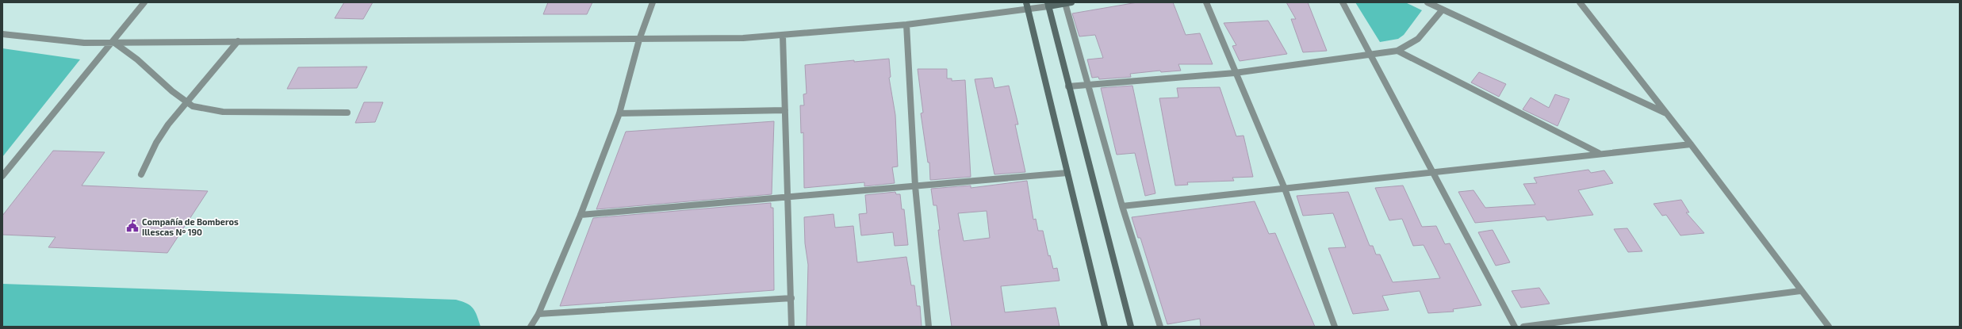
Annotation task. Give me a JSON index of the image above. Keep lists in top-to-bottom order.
{
  "places": {
    "public building": ["Compañía de Bomberos Illescas Nº 190"]
  }
}
